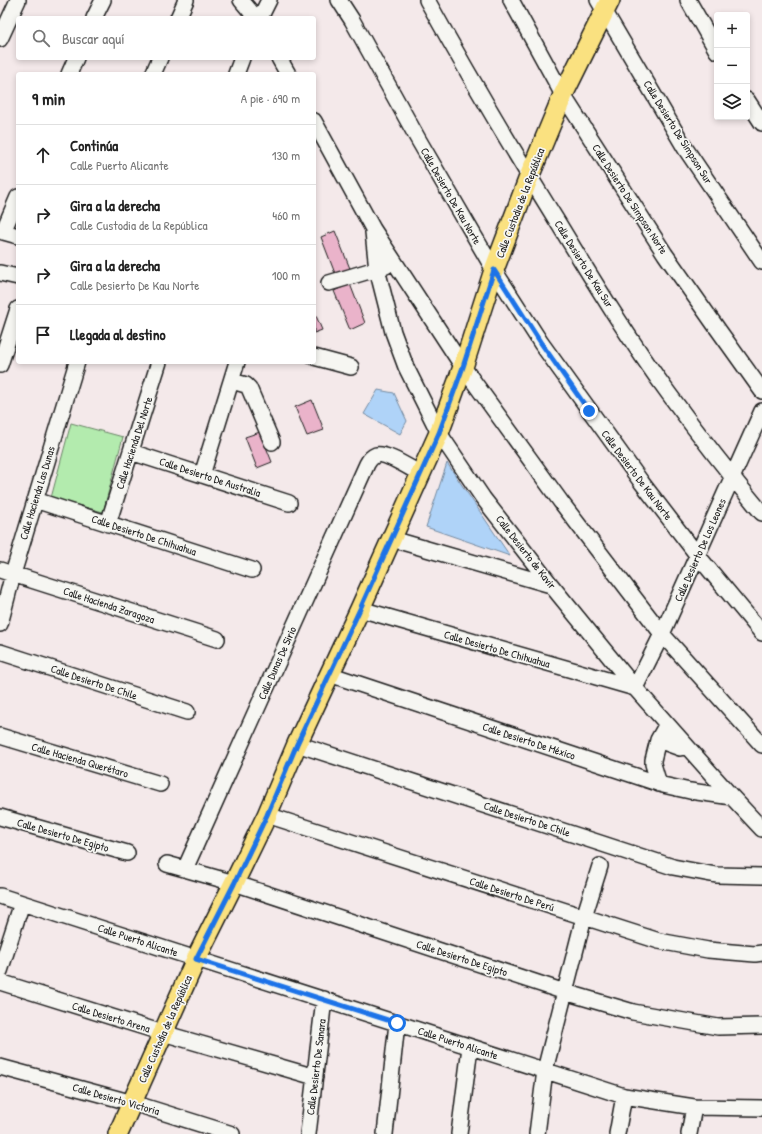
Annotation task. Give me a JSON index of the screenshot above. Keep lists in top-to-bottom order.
{
  "streets": {
    "main road": ["Calle Custodia de la República"],
    "street": [
      "Calle Desierto De Simpson Sur",
      "Calle Desierto De Kau Norte",
      "Calle Desierto De Simpson Norte",
      "Calle Desierto De Kau Sur",
      "Calle Hacienda Del Norte",
      "Calle Desierto De Australia",
      "Calle Hacienda Las Dunas",
      "Calle Desierto De Chihuahua",
      "Calle Desierto De Los Leones",
      "Calle Desierto de Kavir",
      "Calle Hacienda Zaragoza",
      "Calle Dunas De Sirio",
      "Calle Desierto De Chile",
      "Calle Desierto De México",
      "Calle Hacienda Querétaro",
      "Calle Desierto De Egipto",
      "Calle Desierto De Perú",
      "Calle Puerto Alicante",
      "Calle Desierto Arena",
      "Calle Desierto De Sanara",
      "Calle Desierto Victoria"
    ]
  },
  "crossings": [
    ["Calle Desierto De Simpson Sur", "Calle Custodia de la República"],
    ["Calle Desierto De Kau Norte", "Calle Custodia de la República"],
    ["Calle Desierto De Kau Norte", "Calle Desierto De Los Leones"],
    ["Calle Desierto De Simpson Norte", "Calle Custodia de la República"],
    ["Calle Custodia de la República", "Calle Desierto De Kau Sur"],
    ["Calle Custodia de la República", "Calle Desierto De Chihuahua"],
    ["Calle Custodia de la República", "Calle Desierto de Kavir"],
    ["Calle Custodia de la República", "Calle Dunas De Sirio"],
    ["Calle Custodia de la República", "Calle Desierto De Chile"],
    ["Calle Custodia de la República", "Calle Desierto De México"],
    ["Calle Custodia de la República", "Calle Desierto De Egipto"],
    ["Calle Custodia de la República", "Calle Desierto De Perú"],
    ["Calle Custodia de la República", "Calle Puerto Alicante"],
    ["Calle Custodia de la República", "Calle Desierto Arena"],
    ["Calle Custodia de la República", "Calle Desierto Victoria"],
    ["Calle Desierto De Kau Sur", "Calle Desierto De Los Leones"],
    ["Calle Hacienda Del Norte", "Calle Desierto De Australia"],
    ["Calle Hacienda Del Norte", "Calle Desierto De Chihuahua"],
    ["Calle Hacienda Las Dunas", "Calle Desierto De Chihuahua"],
    ["Calle Hacienda Las Dunas", "Calle Hacienda Zaragoza"],
    ["Calle Desierto De Chihuahua", "Calle Desierto De Los Leones"],
    ["Calle Desierto De Chihuahua", "Calle Desierto de Kavir"],
    ["Calle Desierto De Los Leones", "Calle Desierto de Kavir"],
    ["Calle Desierto de Kavir", "Calle Desierto De México"],
    ["Calle Dunas De Sirio", "Calle Desierto De Egipto"],
    ["Calle Puerto Alicante", "Calle Desierto De Sanara"],
    ["Calle Desierto Arena", "Calle Desierto De Sanara"]
  ],
  "page": {
    "map_buttons": ["+", "−"],
    "search": "Buscar aquí",
    "heading": ["9 min", "A pie · 690 m"],
    "list": [
      ["Continúa", "Calle Puerto Alicante", "130 m"],
      ["Gira a la derecha", "Calle Custodia de la República", "460 m"],
      ["Gira a la derecha", "Calle Desierto De Kau Norte", "100 m"],
      "Llegada al destino"
    ]
  }
}
